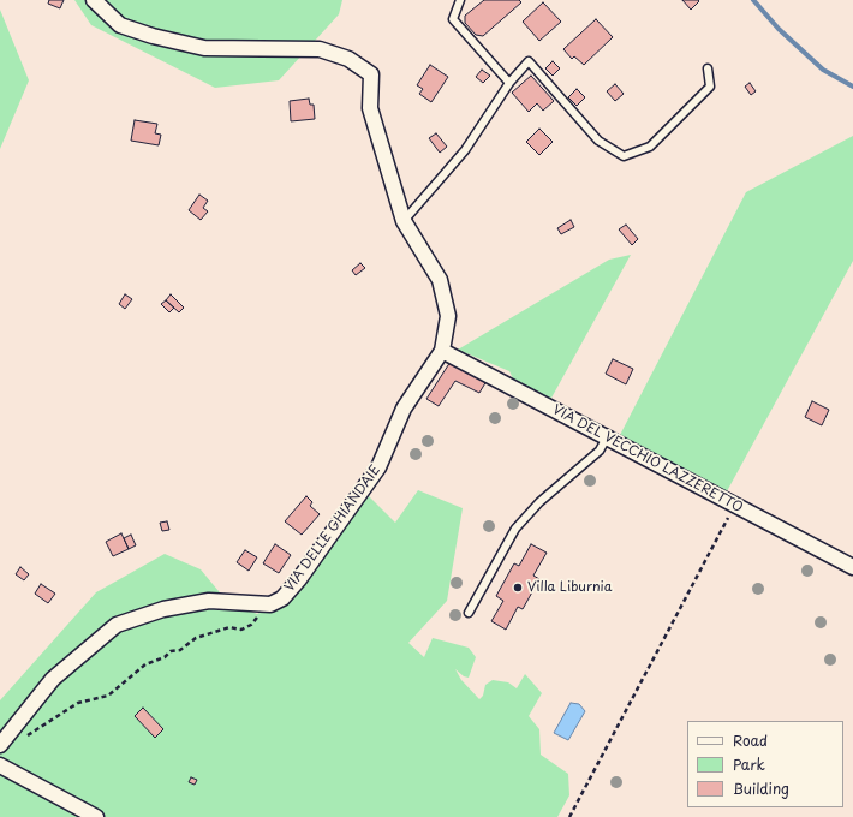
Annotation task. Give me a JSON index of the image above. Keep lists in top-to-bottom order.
{
  "streets": {
    "street": ["VIA DEL VECCHIO LAZZERETTO", "VIA DELLE GHIANDAIE"]
  },
  "crossings": [
    ["VIA DEL VECCHIO LAZZERETTO", "VIA DELLE GHIANDAIE"]
  ],
  "places": ["Villa Liburnia"],
  "legend": ["Road", "Park", "Building"]
}
